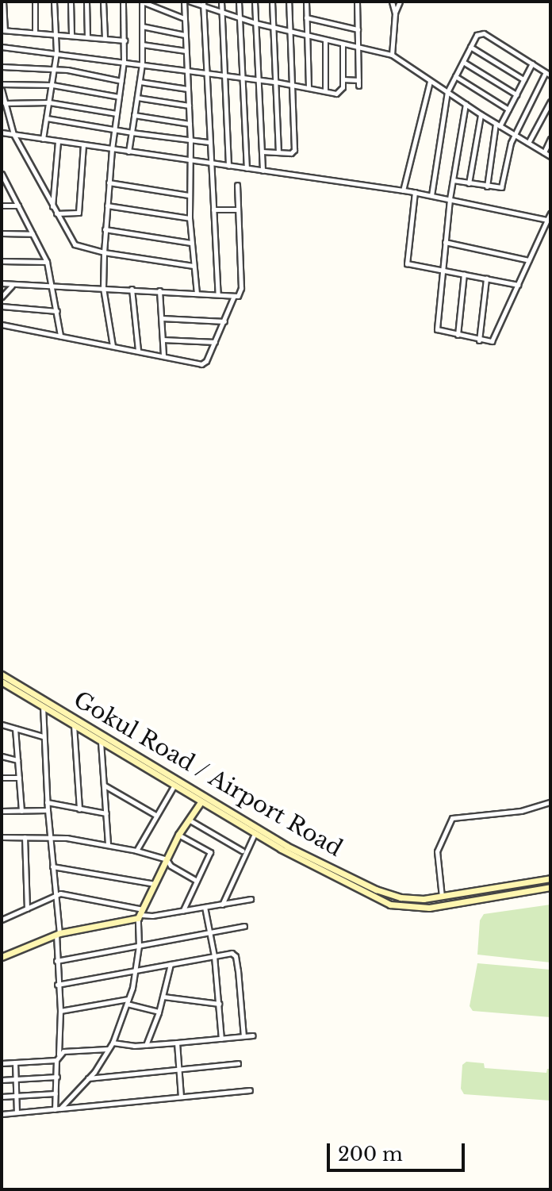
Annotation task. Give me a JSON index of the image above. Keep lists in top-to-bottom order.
{
  "streets": {
    "main road": ["Gokul Road / Airport Road"]
  },
  "scale_bar": "200 m"
}
